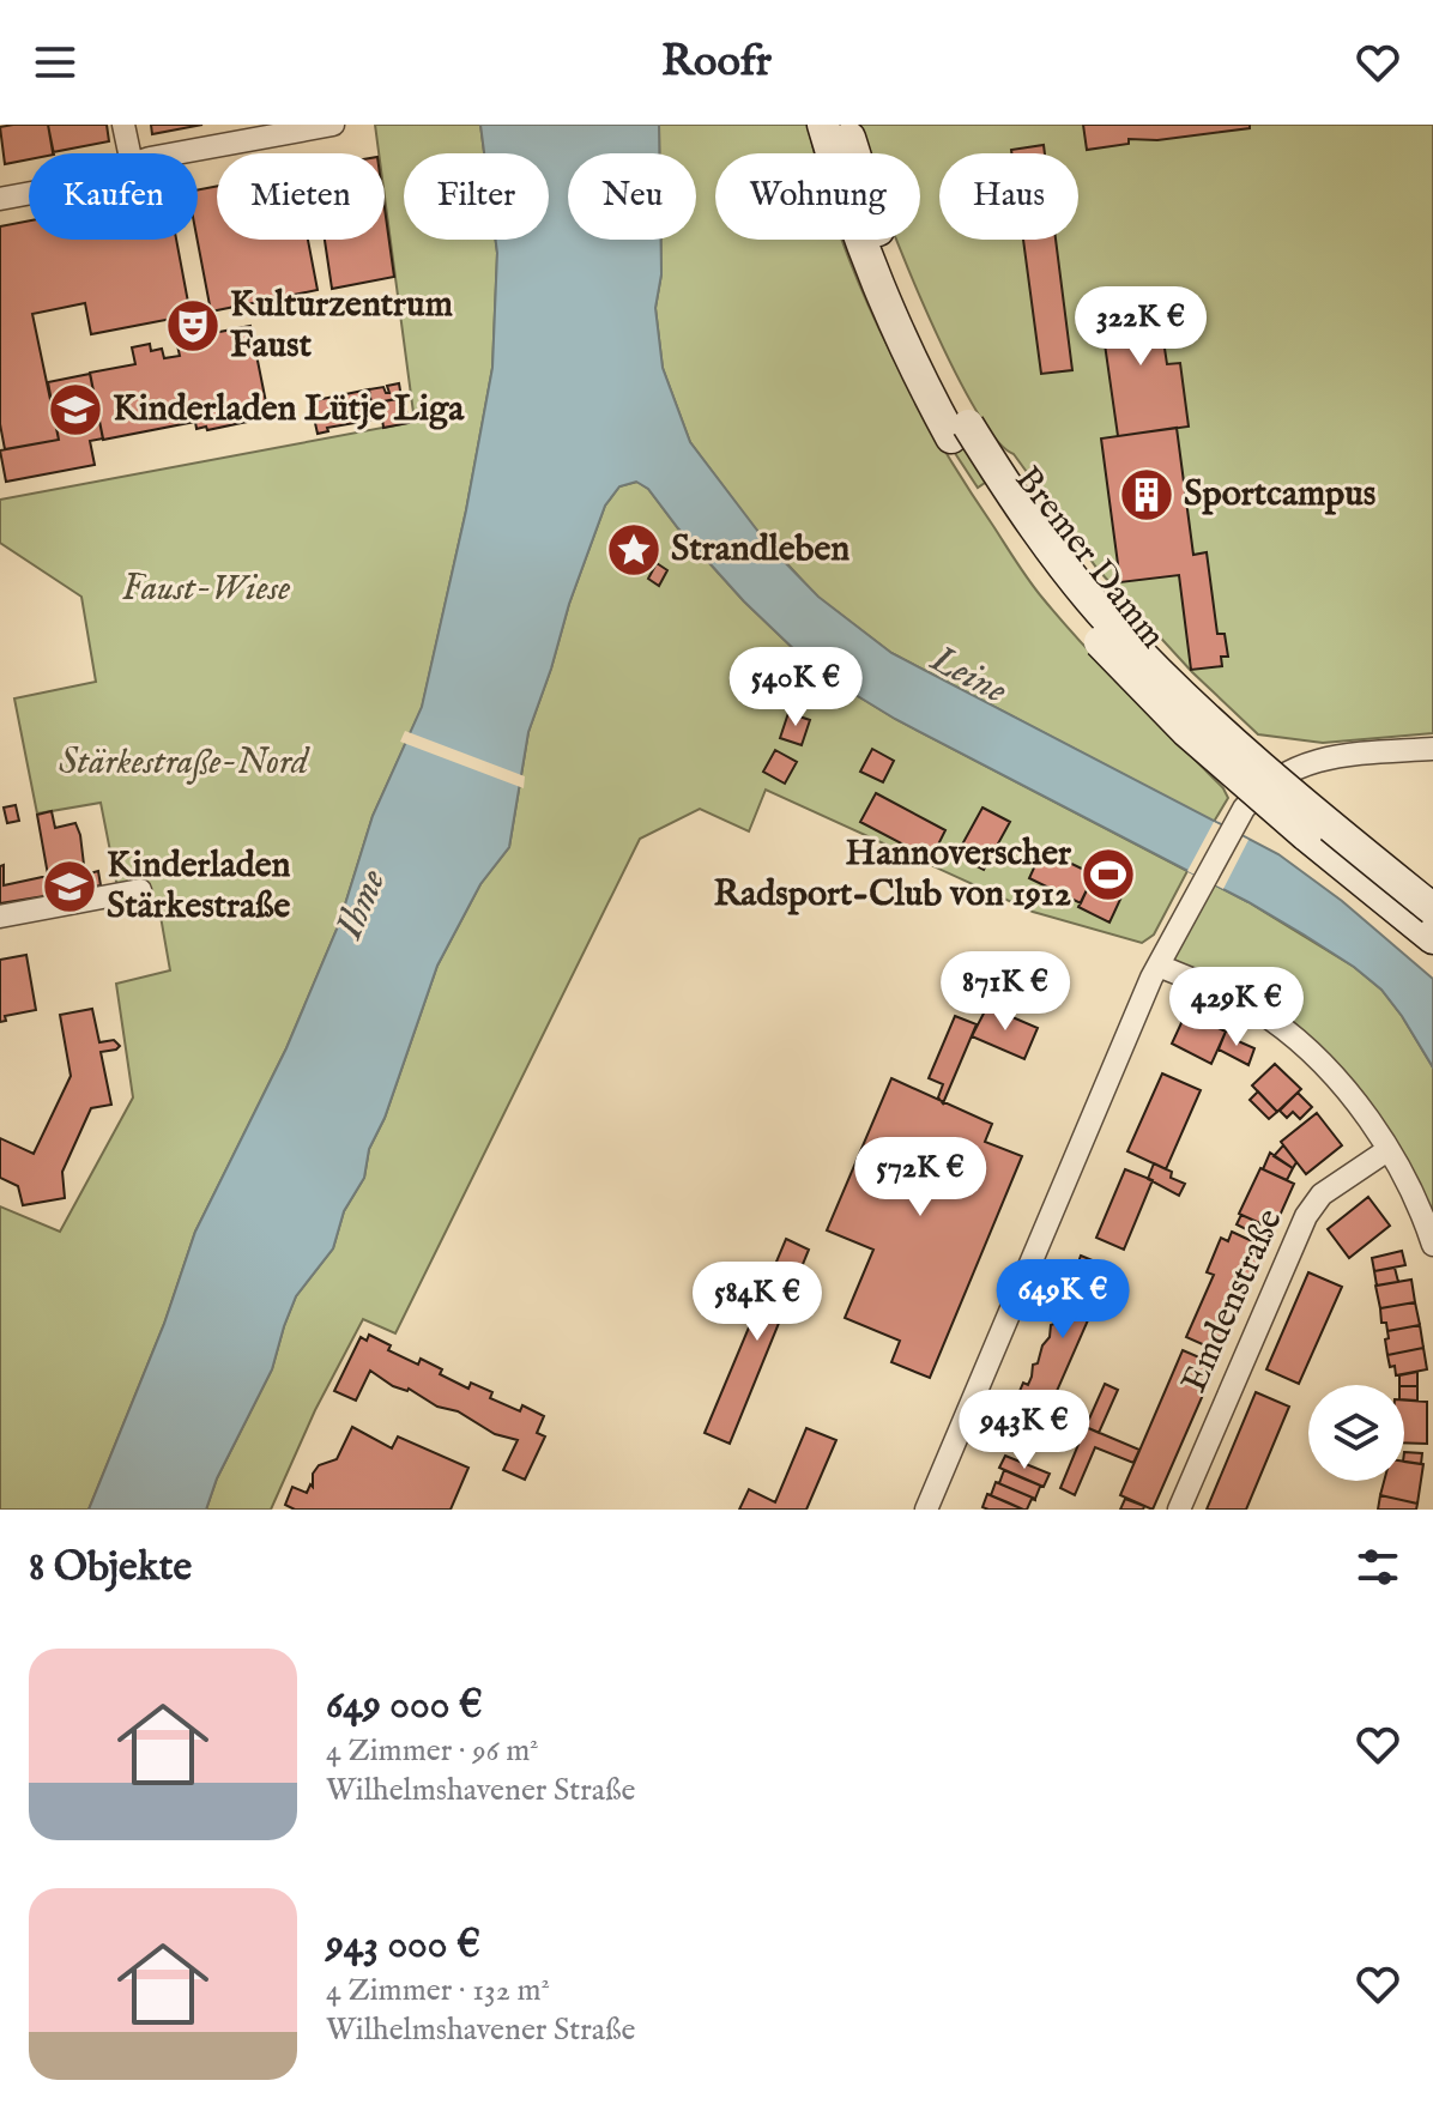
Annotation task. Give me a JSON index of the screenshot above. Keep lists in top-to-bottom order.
{
  "streets": {
    "main road": ["Bremer Damm"],
    "street": ["Emdenstraße"]
  },
  "water": ["Leine", "Ihme"],
  "parks": ["Faust-Wiese", "Stärkestraße-Nord"],
  "places": {
    "theatre": ["Kulturzentrum Faust"],
    "school or university": ["Kinderladen Lütje Liga", "Kinderladen Stärkestraße"],
    "building": ["Sportcampus"],
    "place": ["Strandleben"],
    "sports": ["Hannoverscher Radsport-Club von 1912"]
  },
  "page": {
    "header": "Roofr",
    "chip": [
      "Kaufen",
      "Mieten",
      "Filter",
      "Neu",
      "Wohnung",
      "Haus"
    ],
    "price": [
      "322K €",
      "540K €",
      "871K €",
      "429K €",
      "572K €",
      "649K €",
      "584K €",
      "943K €"
    ],
    "heading": "8 Objekte",
    "list": [
      {
        "name": "649 000 €",
        "note": "4 Zimmer · 96 m² · Wilhelmshavener Straße"
      },
      {
        "name": "943 000 €",
        "note": "4 Zimmer · 132 m² · Wilhelmshavener Straße"
      }
    ]
  }
}
